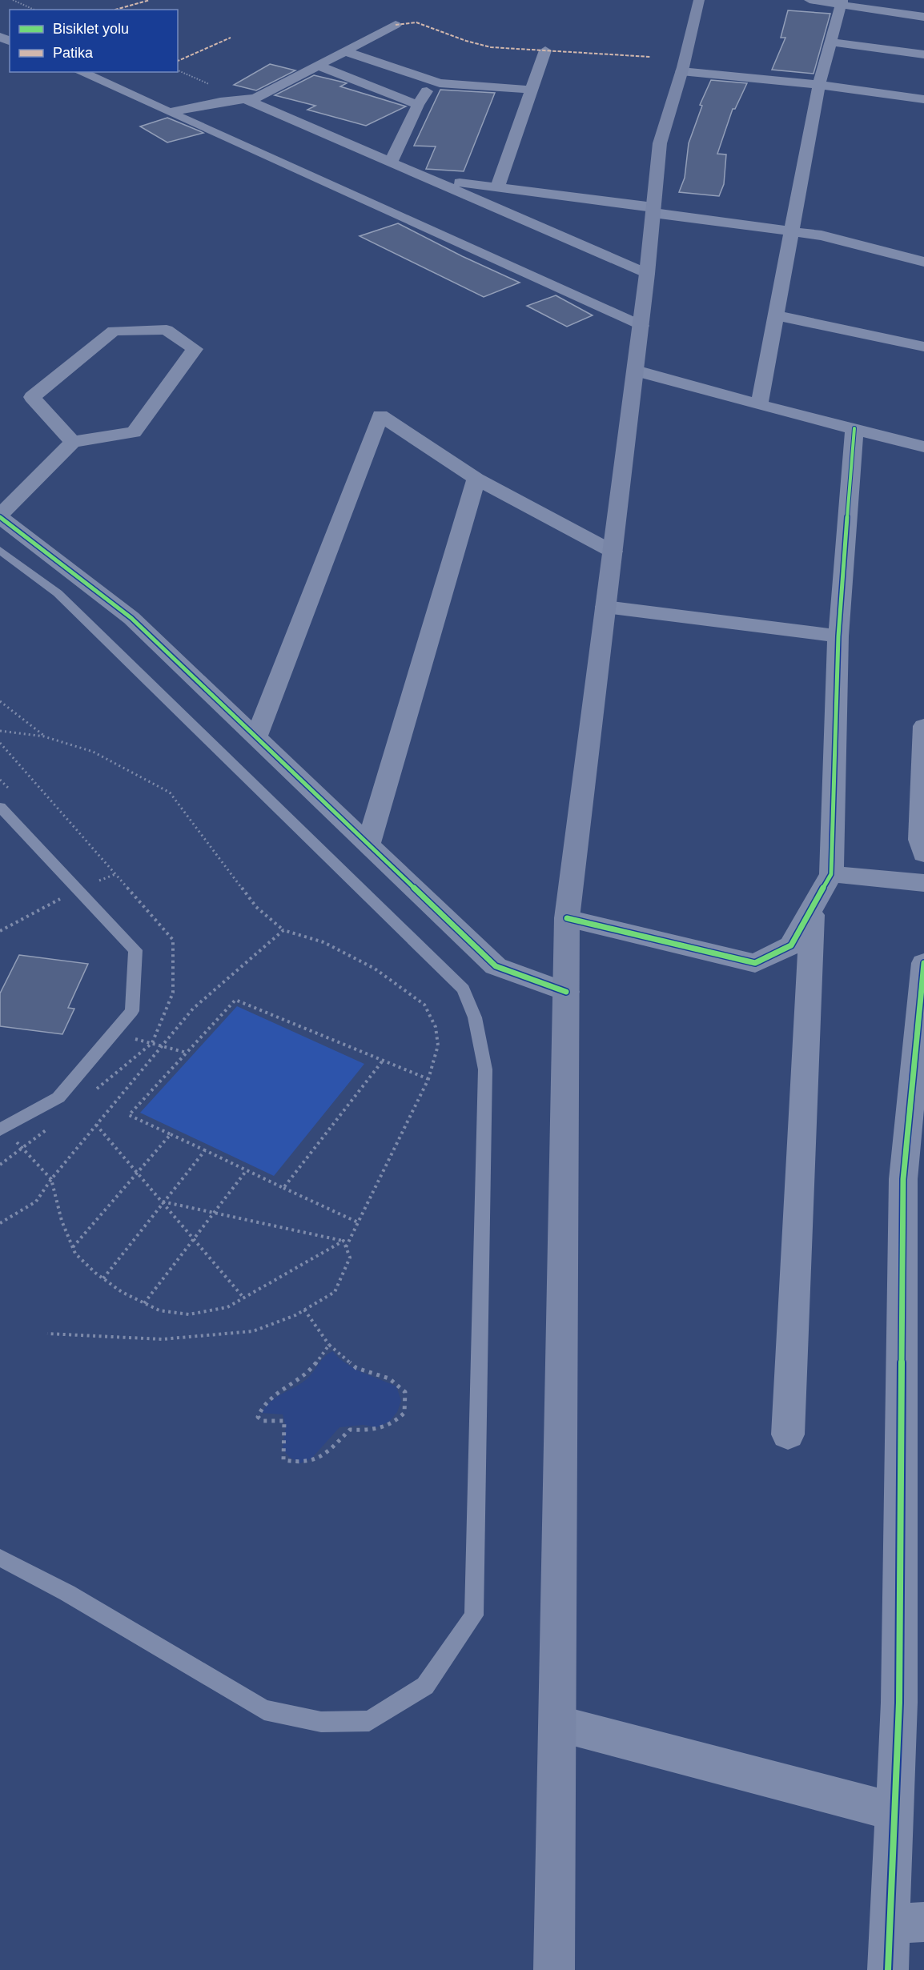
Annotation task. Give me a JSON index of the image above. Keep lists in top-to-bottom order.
{
  "legend": ["Bisiklet yolu", "Patika"]
}
